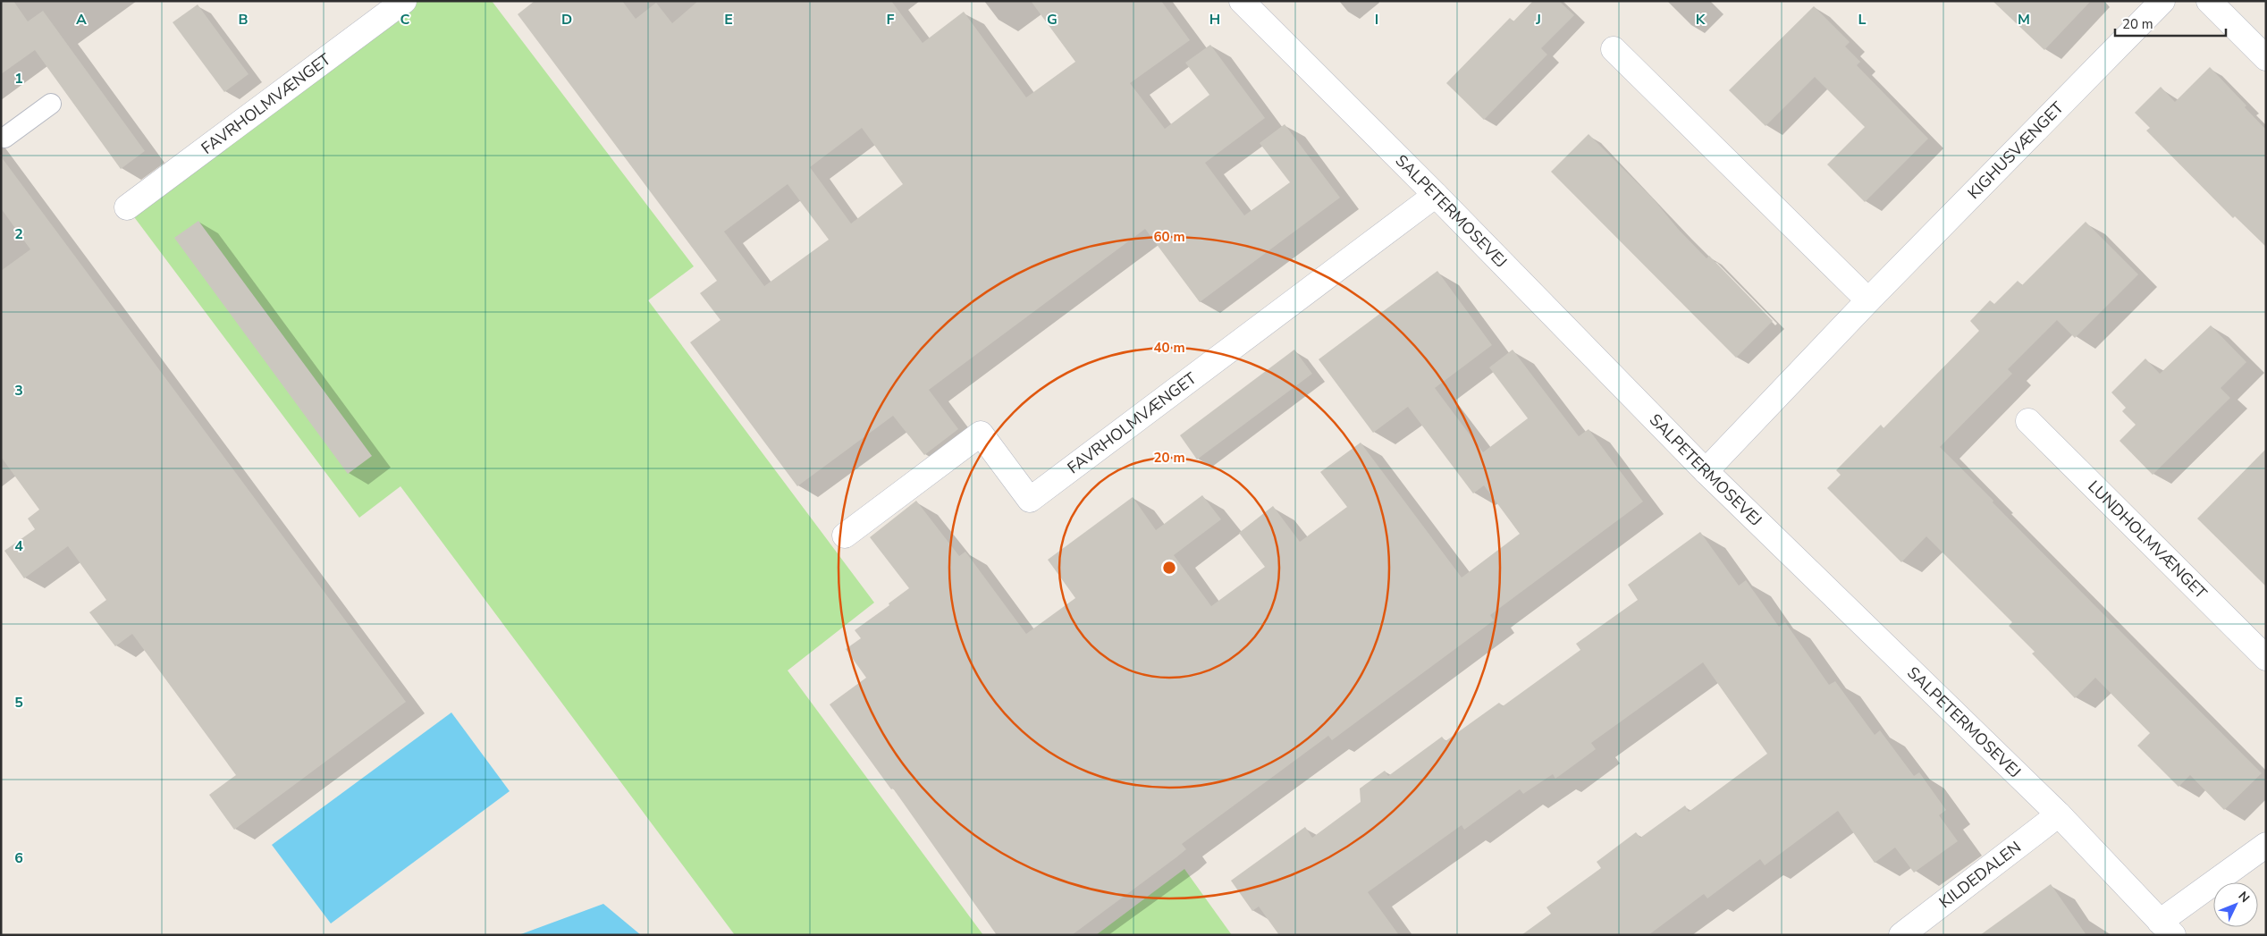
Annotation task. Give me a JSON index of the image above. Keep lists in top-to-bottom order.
{
  "streets": {
    "street": [
      "FAVRHOLMVÆNGET",
      "KIGHUSVÆNGET",
      "SALPETERMOSEVEJ",
      "LUNDHOLMVÆNGET",
      "KILDEDALEN"
    ]
  },
  "crossings": [
    ["FAVRHOLMVÆNGET", "SALPETERMOSEVEJ"],
    ["KIGHUSVÆNGET", "SALPETERMOSEVEJ"],
    ["SALPETERMOSEVEJ", "KILDEDALEN"]
  ],
  "scale_bar": "20 m",
  "north": "top right",
  "grid": {
    "columns": [
      "A",
      "B",
      "C",
      "D",
      "E",
      "F",
      "G",
      "H",
      "I",
      "J",
      "K",
      "L",
      "M"
    ],
    "rows": [
      "1",
      "2",
      "3",
      "4",
      "5",
      "6"
    ]
  },
  "rings": ["60 m", "40 m", "20 m"]
}
